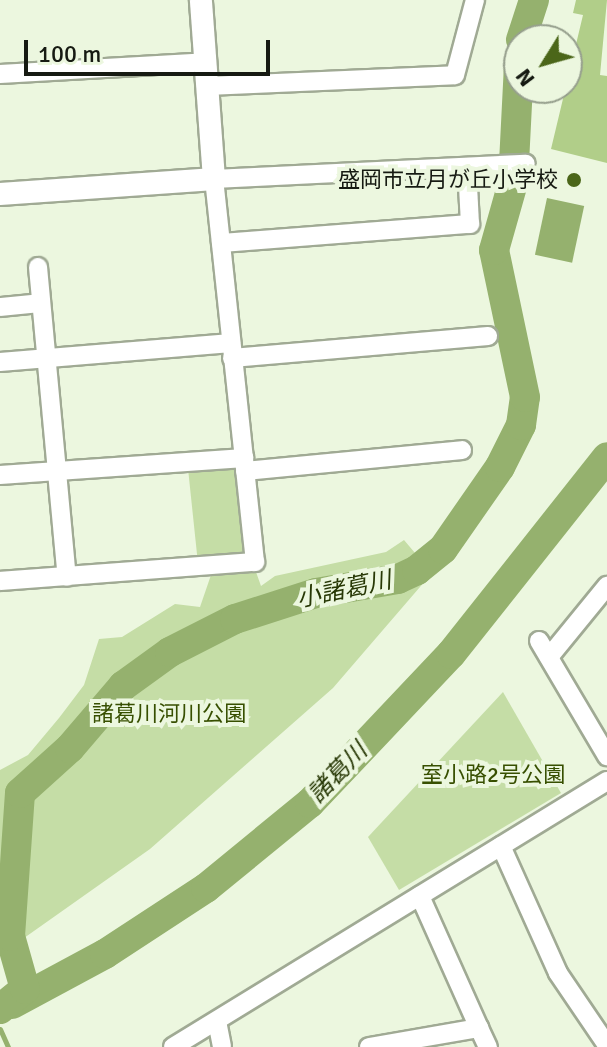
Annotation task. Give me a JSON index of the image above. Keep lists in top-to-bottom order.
{
  "water": ["小諸葛川", "諸葛川"],
  "parks": ["諸葛川河川公園", "室小路2号公園"],
  "places": ["盛岡市立月が丘小学校"],
  "scale_bar": "100 m",
  "north": "bottom left"
}
